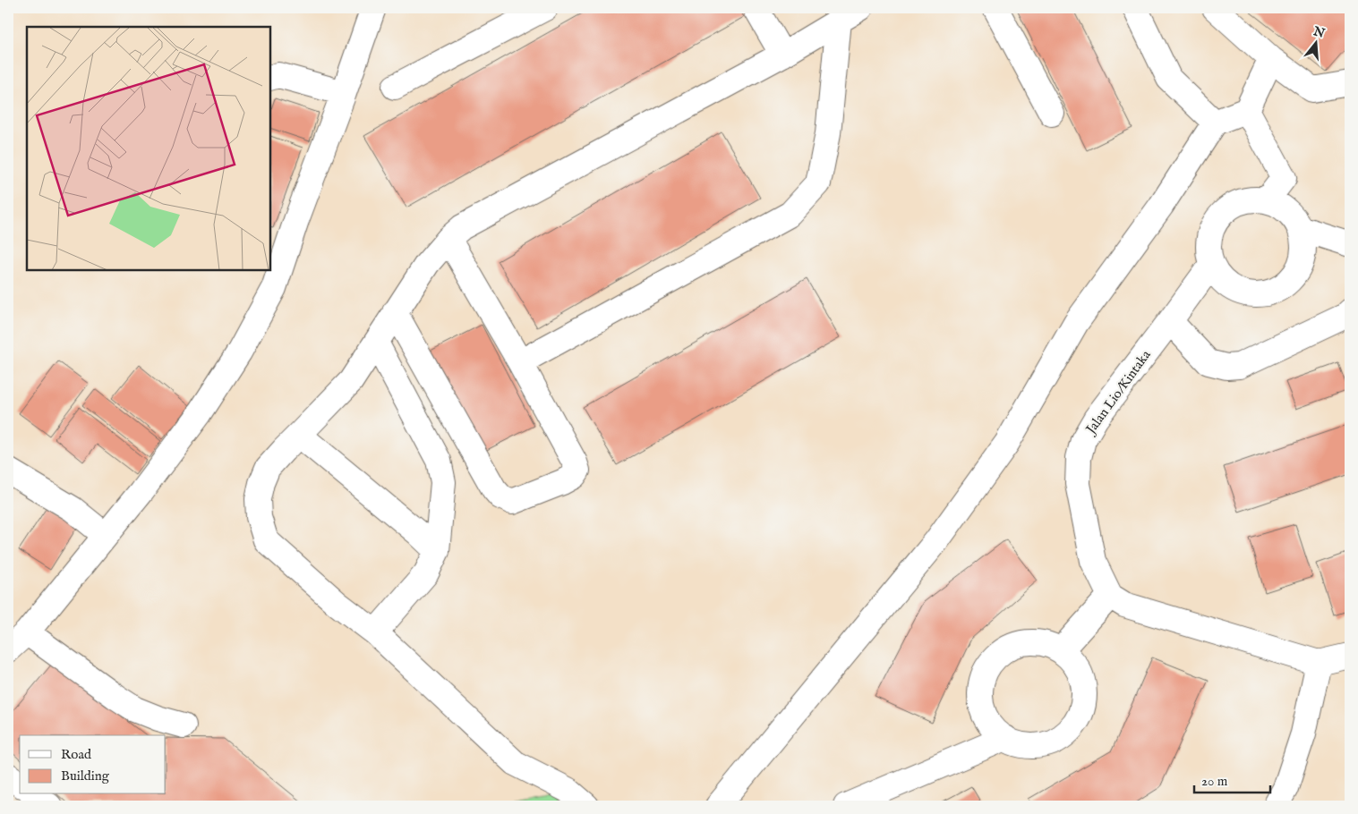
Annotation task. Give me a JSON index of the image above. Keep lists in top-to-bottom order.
{
  "streets": {
    "street": ["Jalan Lio/Kintaka"]
  },
  "legend": ["Road", "Building"],
  "scale_bar": "20 m",
  "north": "top"
}
